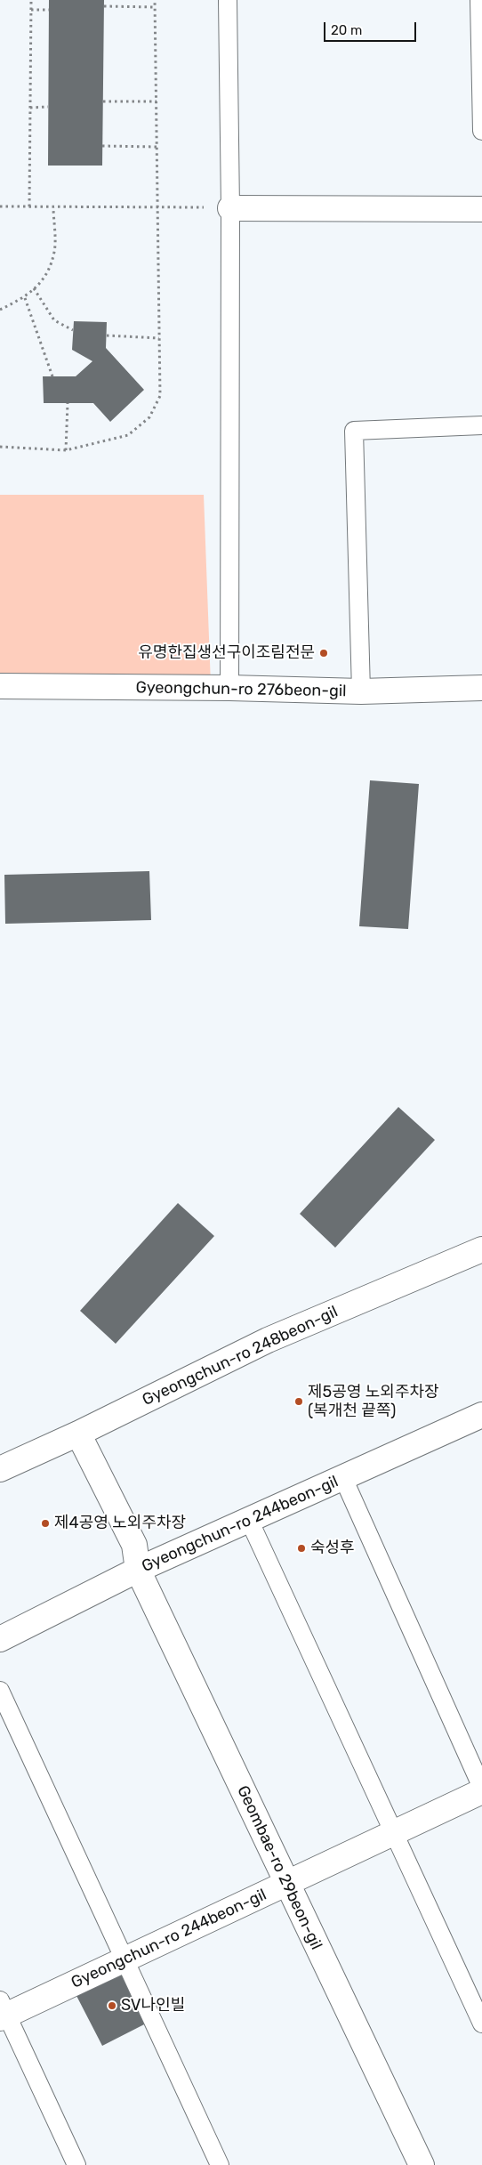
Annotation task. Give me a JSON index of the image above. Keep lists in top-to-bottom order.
{
  "streets": {
    "street": [
      "Gyeongchun-ro 276beon-gil",
      "Gyeongchun-ro 248beon-gil",
      "Gyeongchun-ro 244beon-gil",
      "Geombae-ro 29beon-gil"
    ]
  },
  "crossings": [
    ["Gyeongchun-ro 248beon-gil", "Geombae-ro 29beon-gil"],
    ["Gyeongchun-ro 244beon-gil", "Geombae-ro 29beon-gil"]
  ],
  "places": [
    "유명한집생선구이조림전문",
    "제5공영 노외주차장 (복개천 끝쪽)",
    "제4공영 노외주차장",
    "숙성후",
    "SV나인빌"
  ],
  "scale_bar": "20 m"
}
